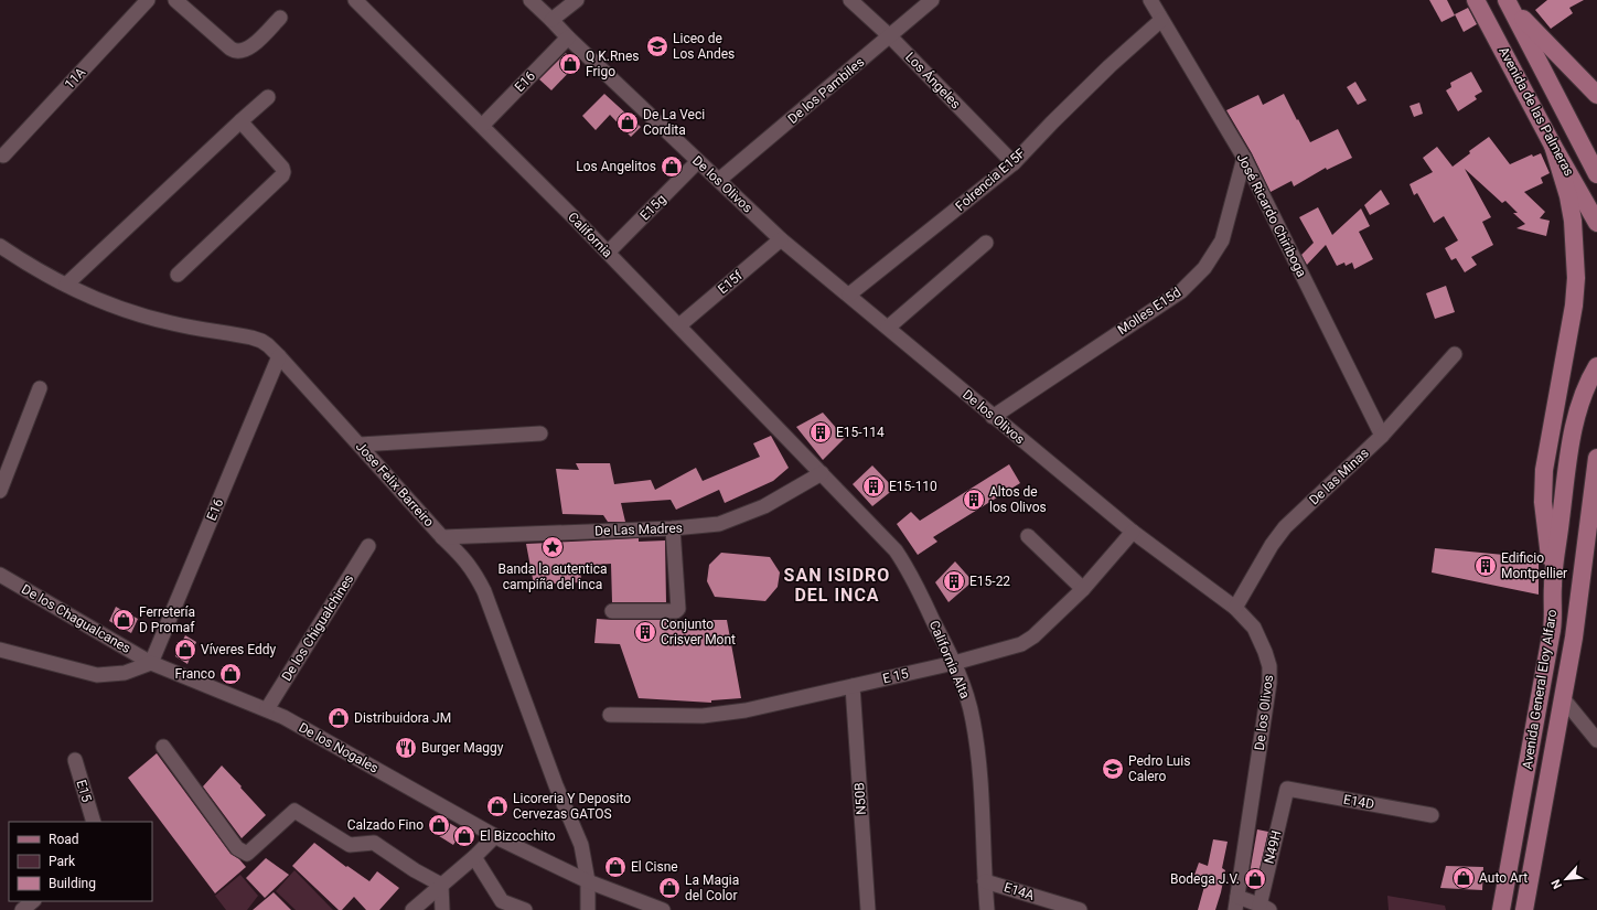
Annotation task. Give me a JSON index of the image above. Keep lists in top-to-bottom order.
{
  "streets": {
    "main road": ["Avenida de las Palmeras", "Avenida General Eloy Alfaro"],
    "street": [
      "11A",
      "Los Ángeles",
      "E16",
      "De los Pambiles",
      "Folrencia E15F",
      "De los Olivos",
      "E15g",
      "José Ricardo Chiriboga",
      "California",
      "E15f",
      "Molles E15d",
      "De las Minas",
      "Jose Felix Barreiro",
      "De Las Madres",
      "De los Chagualcanes",
      "De los Chigualchines",
      "California Alta",
      "E 15",
      "De los Nogales",
      "E15",
      "N50B",
      "E14D",
      "N49H",
      "E14A"
    ]
  },
  "crossings": [
    ["Los Ángeles", "De los Pambiles"],
    ["Los Ángeles", "Folrencia E15F"],
    ["E16", "De los Olivos"],
    ["E16", "California"],
    ["E16", "Jose Felix Barreiro"],
    ["E16", "De los Chagualcanes"],
    ["E16", "De los Nogales"],
    ["De los Pambiles", "De los Olivos"],
    ["Folrencia E15F", "De los Olivos"],
    ["Folrencia E15F", "José Ricardo Chiriboga"],
    ["De los Olivos", "E15g"],
    ["De los Olivos", "E15f"],
    ["De los Olivos", "Molles E15d"],
    ["De los Olivos", "De las Minas"],
    ["De los Olivos", "E 15"],
    ["E15g", "California"],
    ["José Ricardo Chiriboga", "Molles E15d"],
    ["José Ricardo Chiriboga", "De las Minas"],
    ["California", "E15f"],
    ["California", "De Las Madres"],
    ["California", "California Alta"],
    ["Jose Felix Barreiro", "De Las Madres"],
    ["Jose Felix Barreiro", "De los Nogales"],
    ["De Las Madres", "California Alta"],
    ["De los Chagualcanes", "De los Nogales"],
    ["De los Chigualchines", "De los Nogales"],
    ["California Alta", "E 15"],
    ["California Alta", "E14A"],
    ["E 15", "N50B"],
    ["E14D", "N49H"]
  ],
  "districts": ["SAN ISIDRO DEL INCA"],
  "places": {
    "school or university": ["Liceo de Los Andes", "Pedro Luis Calero"],
    "shop": [
      "Q K.Rnes Frigo",
      "De La Veci Cordita",
      "Los Angelitos",
      "Ferretería D Promaf",
      "Víveres Eddy",
      "Franco",
      "Distribuidora JM",
      "Licoreria Y Deposito Cervezas GATOS",
      "Calzado Fino",
      "El Bizcochito",
      "El Cisne",
      "Auto Art",
      "Bodega J.V.",
      "La Magia del Color"
    ],
    "building": [
      "E15-114",
      "E15-110",
      "Altos de los Olivos",
      "Edificio Montpellier",
      "E15-22",
      "Conjunto Crisver Mont"
    ],
    "place": ["Banda la autentica campiña del inca"],
    "restaurant": ["Burger Maggy"]
  },
  "legend": ["Road", "Park", "Building"],
  "north": "bottom left"
}
